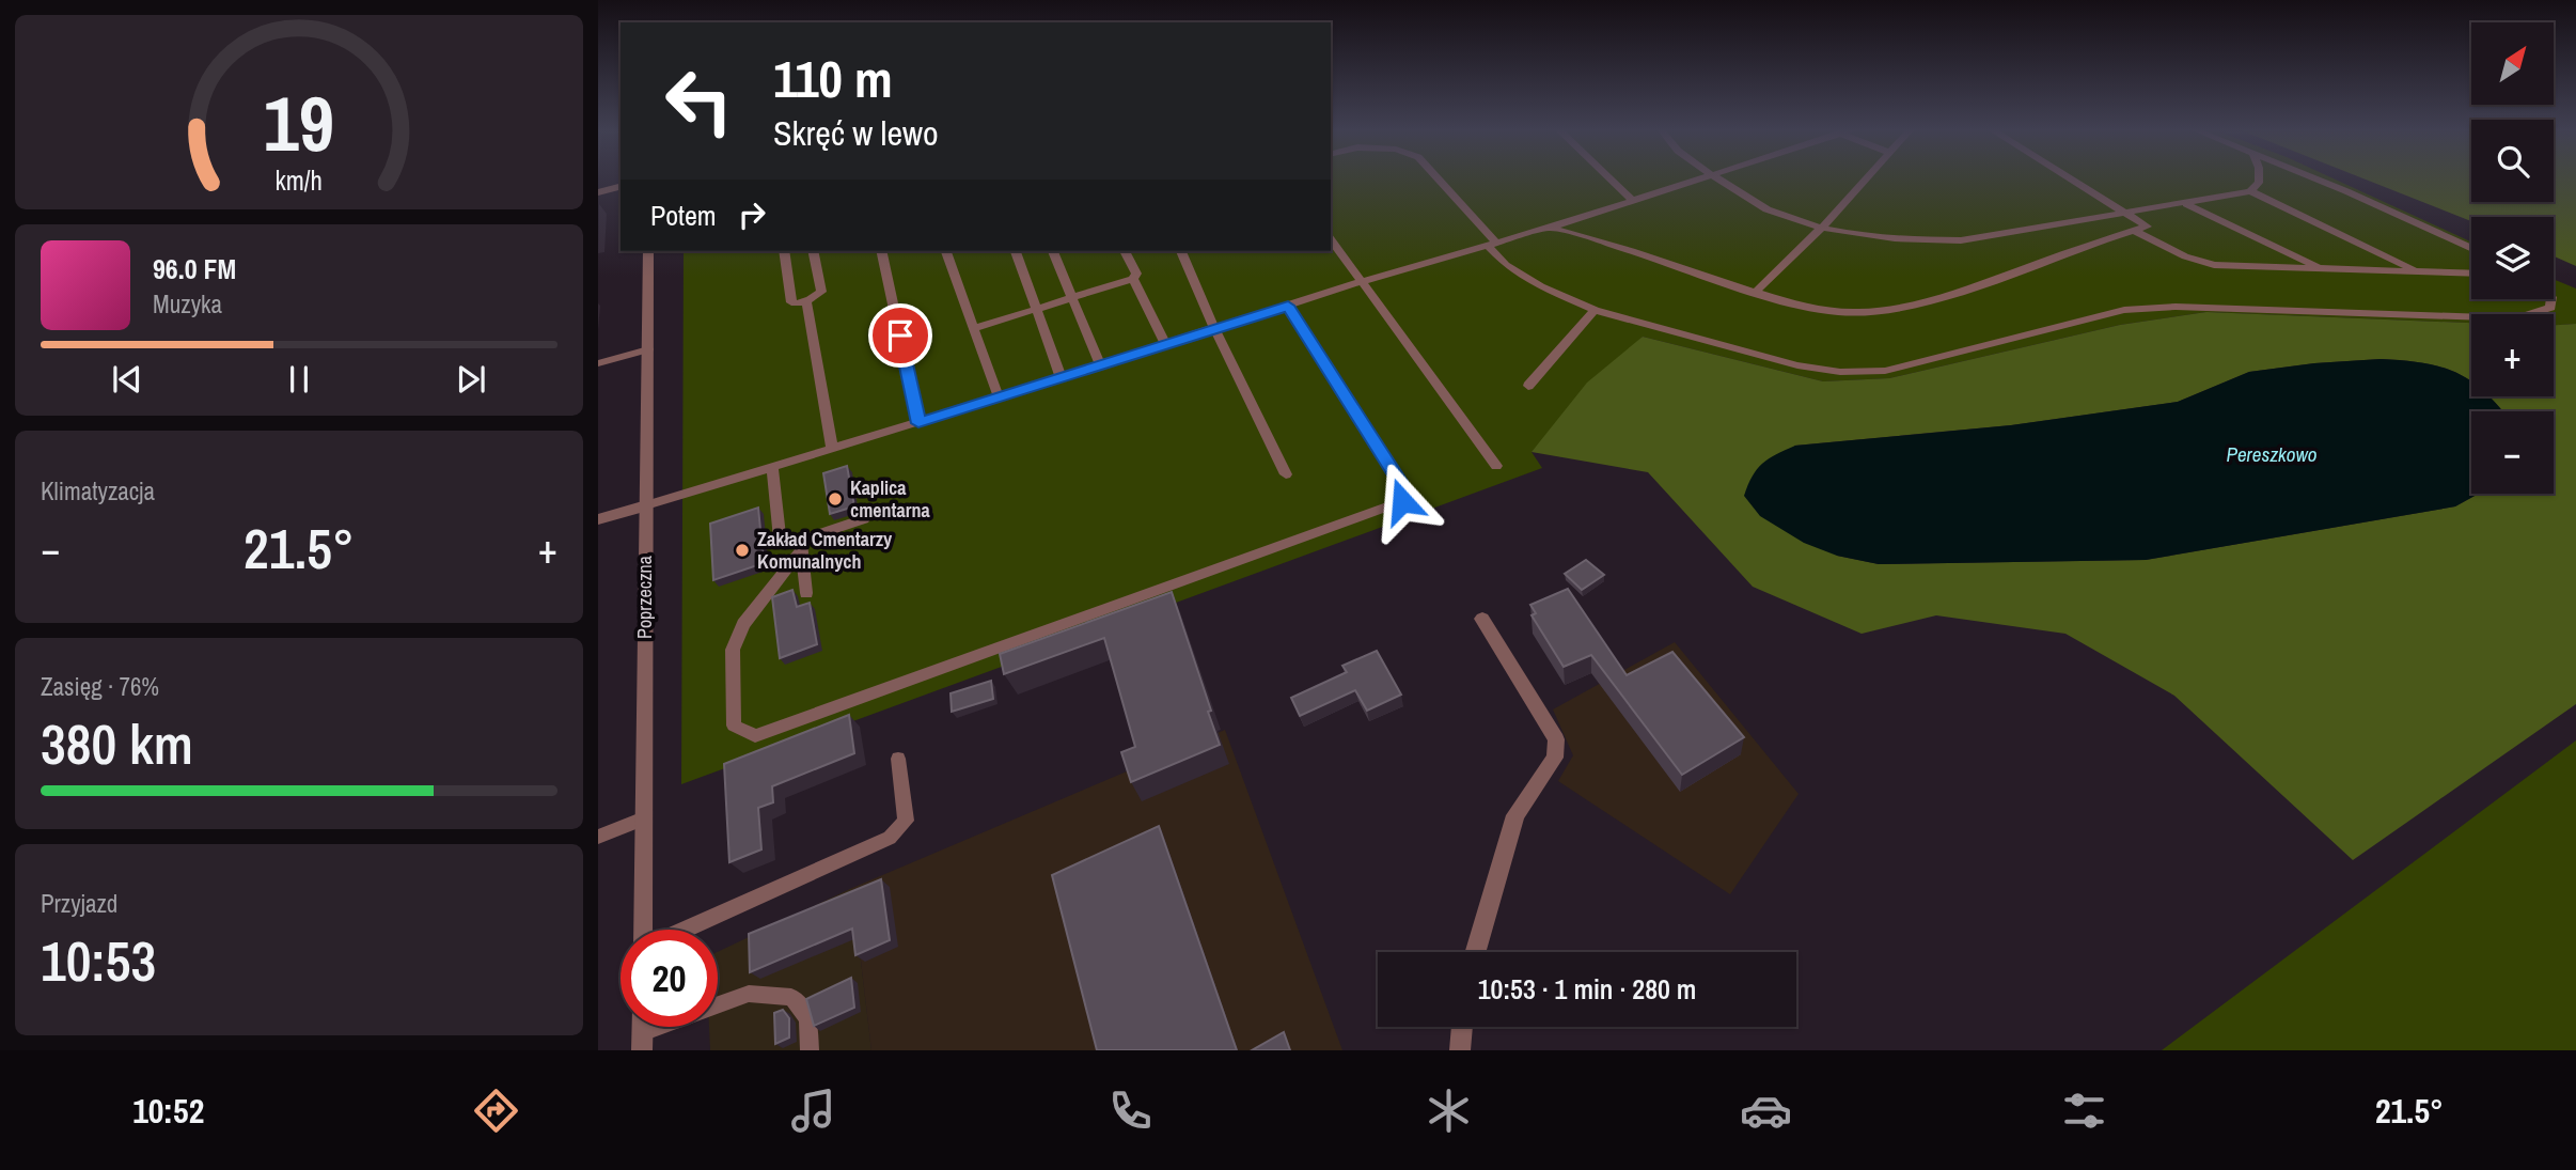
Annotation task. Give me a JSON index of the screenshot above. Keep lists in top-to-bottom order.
{
  "streets": {
    "street": ["Poprzeczna"]
  },
  "water": ["Pereszkowo"],
  "places": ["Kaplica cmentarna", "Zakład Cmentarzy Komunalnych"],
  "north": "top right",
  "page": {
    "map_buttons": ["+", "−"],
    "turn": ["110 m", "Skręć w lewo"],
    "then": "Potem",
    "song": ["96.0 FM", "Muzyka"],
    "tile": [
      "Klimatyzacja",
      ["Zasięg · 76%", "380 km"],
      ["Przyjazd", "10:53"]
    ],
    "heat": ["−", "21.5°", "+"],
    "limit": "20",
    "trip": "10:53 · 1 min · 280 m",
    "tabs": ["10:52", "21.5°"],
    "gauge": ["19", "km/h"]
  }
}
